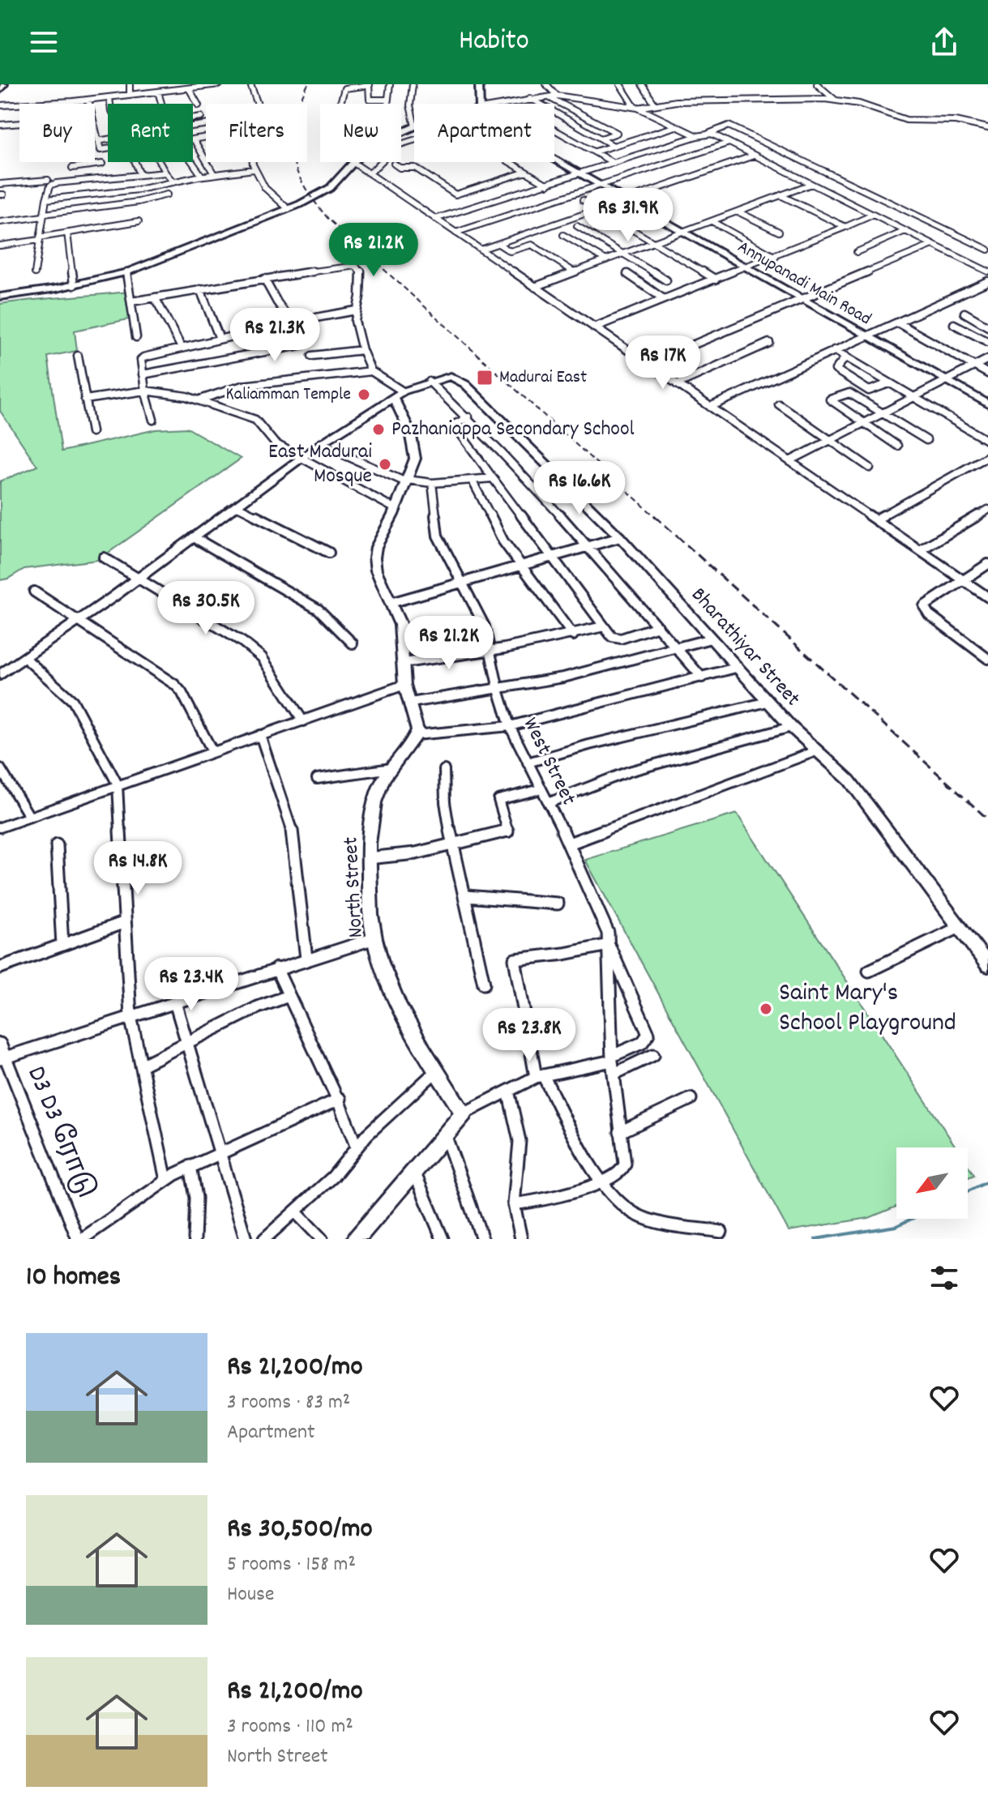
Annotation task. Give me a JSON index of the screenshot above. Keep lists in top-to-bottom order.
{
  "streets": {
    "street": [
      "Annupanadi Main Road",
      "Bharathiyar Street",
      "West Street",
      "North Street",
      "D3 D3 ரோடு"
    ]
  },
  "places": {
    "transit": ["Madurai East"],
    "other": [
      "Kaliamman Temple",
      "Pazhaniappa Secondary School",
      "East Madurai Mosque",
      "Saint Mary's School Playground"
    ]
  },
  "north": "bottom left",
  "page": {
    "header": "Habito",
    "chip": [
      "Buy",
      "Rent",
      "Filters",
      "New",
      "Apartment"
    ],
    "price": [
      "Rs 31.9K",
      "Rs 21.2K",
      "Rs 21.3K",
      "Rs 17K",
      "Rs 16.6K",
      "Rs 30.5K",
      "Rs 21.2K",
      "Rs 14.8K",
      "Rs 23.4K",
      "Rs 23.8K"
    ],
    "heading": "10 homes",
    "list": [
      {
        "name": "Rs 21,200/mo",
        "note": "3 rooms · 83 m² · Apartment"
      },
      {
        "name": "Rs 30,500/mo",
        "note": "5 rooms · 158 m² · House"
      },
      {
        "name": "Rs 21,200/mo",
        "note": "3 rooms · 110 m² · North Street"
      }
    ]
  }
}
